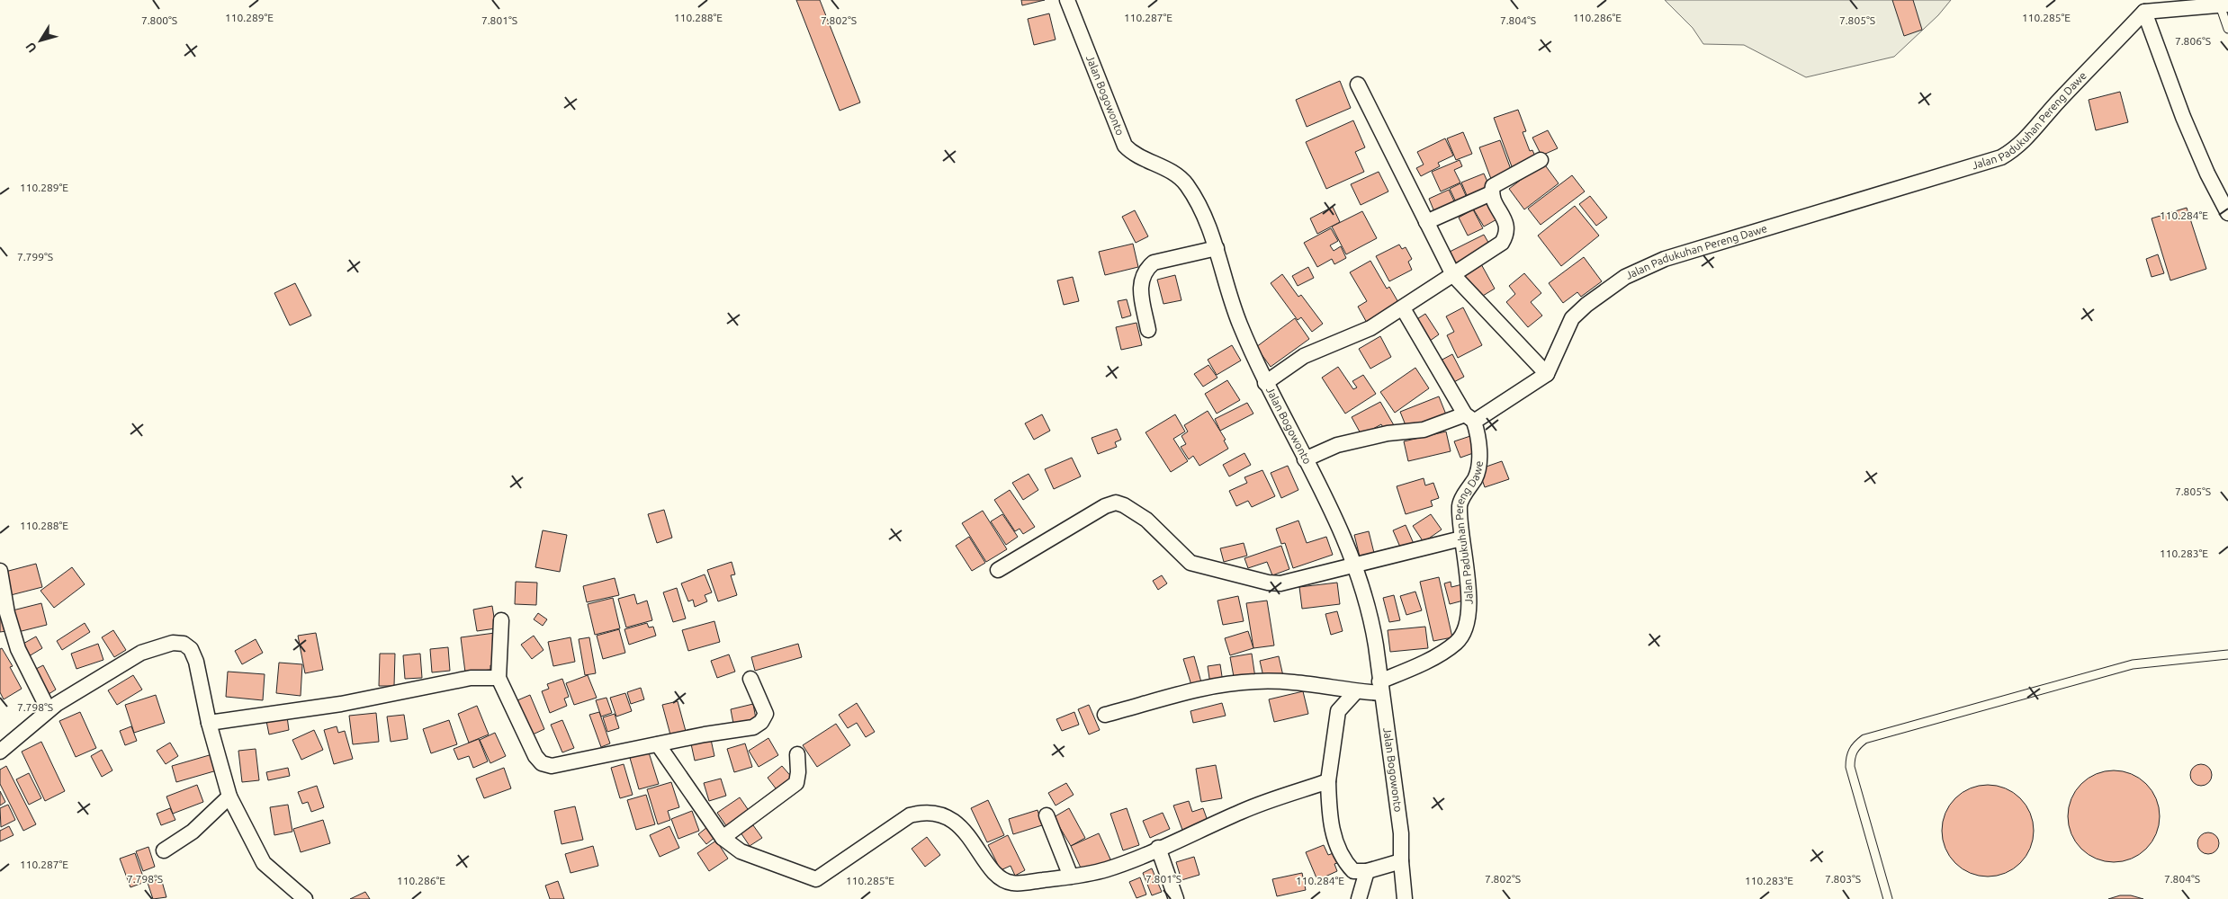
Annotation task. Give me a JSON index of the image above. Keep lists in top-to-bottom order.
{
  "streets": {
    "street": ["Jalan Bogowonto", "Jalan Padukuhan Pereng Dawe"]
  },
  "crossings": [
    ["Jalan Bogowonto", "Jalan Padukuhan Pereng Dawe"]
  ],
  "north": "bottom left",
  "coordinates": [
    "110.289°E",
    "110.288°E",
    "110.287°E",
    "110.286°E",
    "110.285°E",
    "7.800°S",
    "7.801°S",
    "7.802°S",
    "7.804°S",
    "7.805°S",
    "7.806°S",
    "110.284°E",
    "7.799°S",
    "110.283°E",
    "7.798°S",
    "7.803°S"
  ]
}
